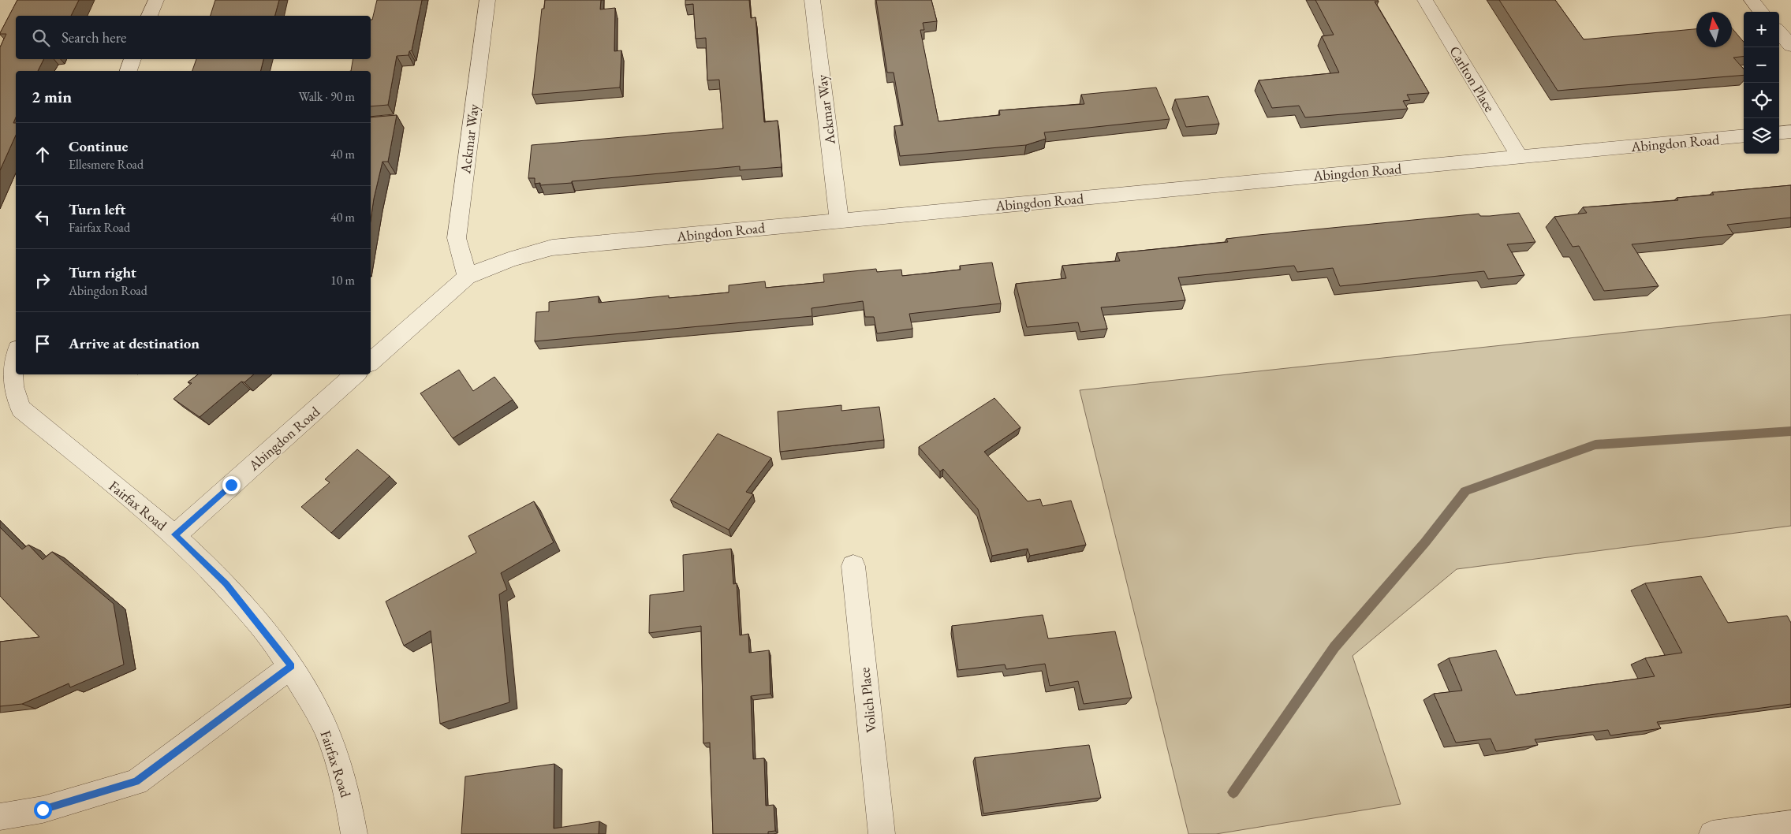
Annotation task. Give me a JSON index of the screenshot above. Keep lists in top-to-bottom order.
{
  "streets": {
    "street": [
      "Carlton Place",
      "Ackmar Way",
      "Abingdon Road",
      "Fairfax Road",
      "Volich Place"
    ]
  },
  "crossings": [
    ["Carlton Place", "Abingdon Road"],
    ["Ackmar Way", "Abingdon Road"],
    ["Abingdon Road", "Fairfax Road"]
  ],
  "north": "top",
  "page": {
    "map_buttons": ["+", "−"],
    "search": "Search here",
    "heading": ["2 min", "Walk · 90 m"],
    "list": [
      ["Continue", "Ellesmere Road", "40 m"],
      ["Turn left", "Fairfax Road", "40 m"],
      ["Turn right", "Abingdon Road", "10 m"],
      "Arrive at destination"
    ]
  }
}
